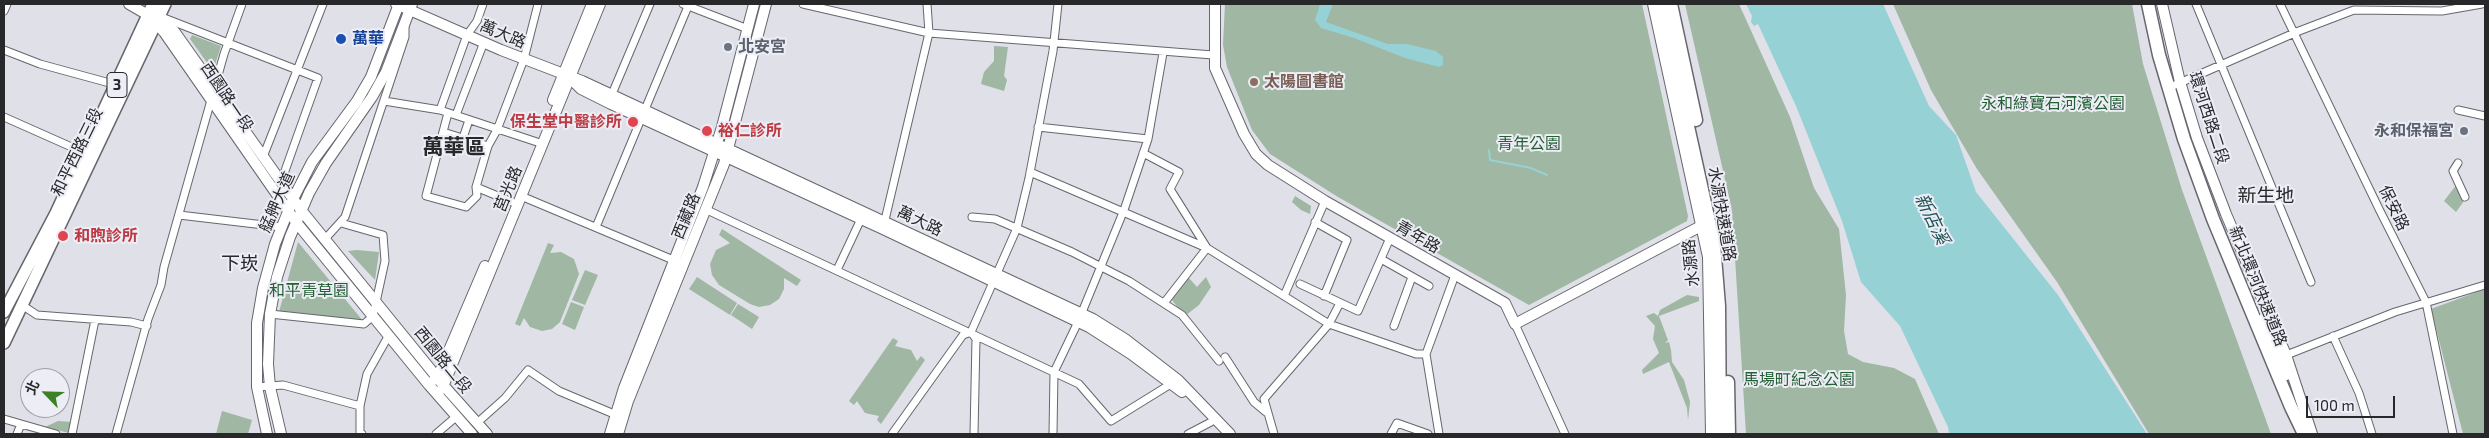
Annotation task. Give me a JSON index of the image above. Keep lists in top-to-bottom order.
{
  "streets": {
    "highway": ["水源快速道路", "新北環河快速道路"],
    "main road": [
      "萬大路",
      "3",
      "西園路一段",
      "環河西路二段",
      "和平西路三段",
      "莒光路",
      "艋舺大道",
      "西藏路",
      "青年路",
      "水源路",
      "西園路二段"
    ],
    "street": ["保安路"]
  },
  "crossings": [
    ["萬大路", "莒光路"],
    ["萬大路", "艋舺大道"],
    ["萬大路", "西藏路"],
    ["西園路一段", "和平西路三段"],
    ["西園路一段", "艋舺大道"],
    ["西園路一段", "西園路二段"],
    ["環河西路二段", "新北環河快速道路"],
    ["莒光路", "西園路二段"],
    ["艋舺大道", "西園路二段"]
  ],
  "districts": ["萬華區", "新生地", "下崁"],
  "water": ["新店溪"],
  "parks": [
    "永和綠寶石河濱公園",
    "青年公園",
    "和平青草園",
    "馬場町紀念公園"
  ],
  "places": [
    "萬華",
    "北安宮",
    "太陽圖書館",
    "保生堂中醫診所",
    "裕仁診所",
    "永和保福宮",
    "和煦診所"
  ],
  "scale_bar": "100 m",
  "north": "top left"
}
